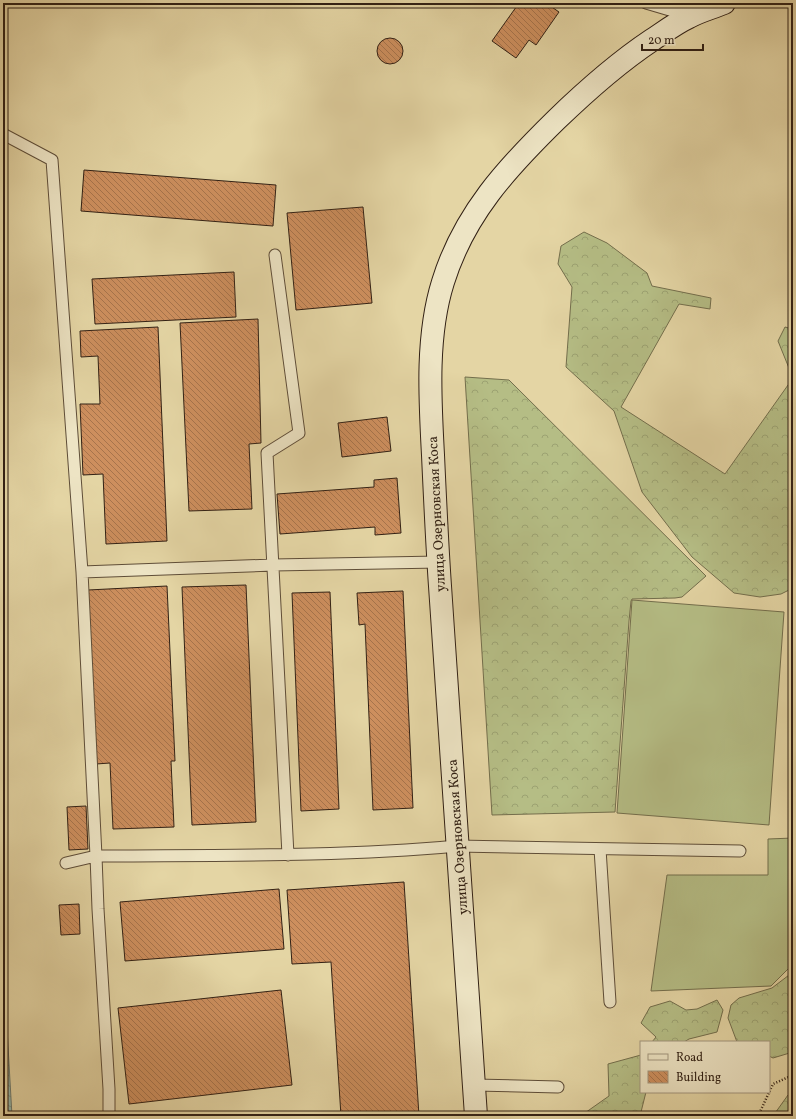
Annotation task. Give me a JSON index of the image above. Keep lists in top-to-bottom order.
{
  "streets": {
    "main road": ["улица Озерновская Коса"]
  },
  "legend": ["Road", "Building"],
  "scale_bar": "20 m"
}
